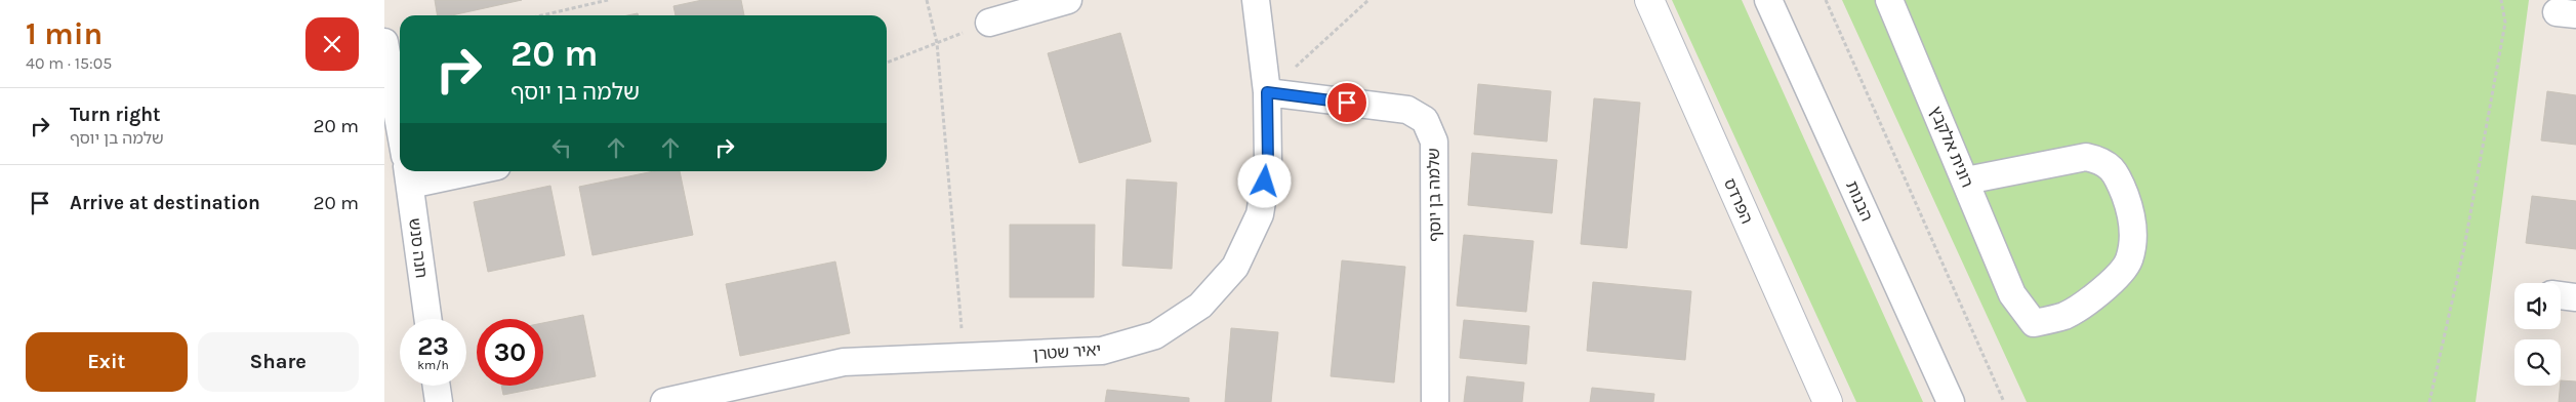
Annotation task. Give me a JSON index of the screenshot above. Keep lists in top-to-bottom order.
{
  "streets": {
    "street": [
      "רונית אלקבץ",
      "שלמה בן יוסף",
      "הפרדס",
      "הבנות",
      "חנה סנש",
      "יאיר שטרן"
    ]
  },
  "crossings": [
    ["שלמה בן יוסף", "יאיר שטרן"]
  ],
  "page": {
    "heading": ["1 min", "40 m · 15:05"],
    "turn": ["20 m", "שלמה בן יוסף"],
    "list": [
      {
        "name": "Turn right",
        "note": "שלמה בן יוסף",
        "value": "20 m"
      },
      {
        "name": "Arrive at destination",
        "value": "20 m"
      }
    ],
    "speed": "23 km/h",
    "limit": "30",
    "buttons": ["Exit", "Share"]
  }
}
